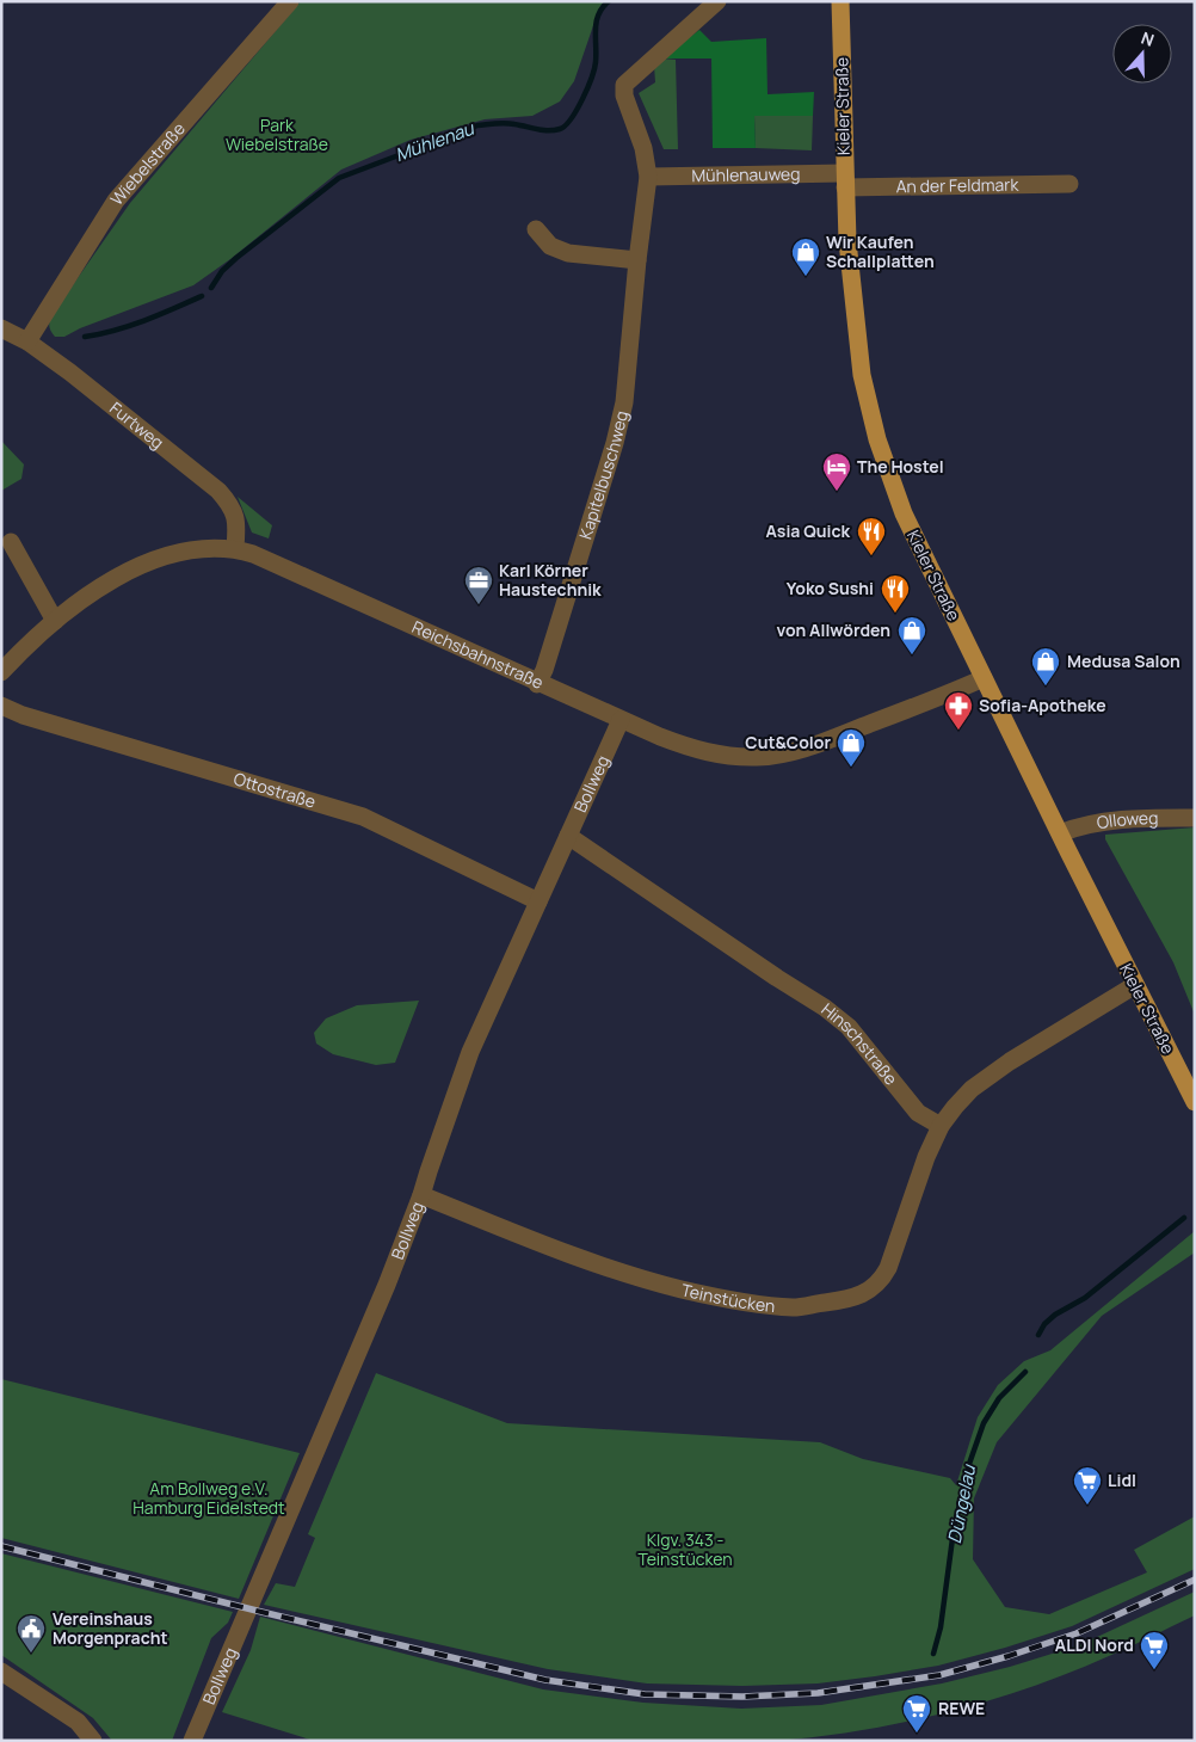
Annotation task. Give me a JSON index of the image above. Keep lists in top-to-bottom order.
{
  "streets": {
    "main road": ["Kieler Straße"],
    "street": [
      "Wiebelstraße",
      "Mühlenauweg",
      "An der Feldmark",
      "Furtweg",
      "Kapitelbuschweg",
      "Reichsbahnstraße",
      "Bollweg",
      "Ottostraße",
      "Olloweg",
      "Hinschstraße",
      "Teinstücken"
    ]
  },
  "crossings": [
    ["Kieler Straße", "Mühlenauweg"],
    ["Kieler Straße", "An der Feldmark"],
    ["Kieler Straße", "Reichsbahnstraße"],
    ["Kieler Straße", "Olloweg"],
    ["Wiebelstraße", "Furtweg"],
    ["Mühlenauweg", "An der Feldmark"],
    ["Mühlenauweg", "Kapitelbuschweg"],
    ["Furtweg", "Reichsbahnstraße"],
    ["Kapitelbuschweg", "Reichsbahnstraße"],
    ["Reichsbahnstraße", "Bollweg"],
    ["Bollweg", "Ottostraße"],
    ["Bollweg", "Hinschstraße"],
    ["Bollweg", "Teinstücken"],
    ["Hinschstraße", "Teinstücken"]
  ],
  "water": ["Mühlenau", "Düngelau"],
  "parks": ["Park Wiebelstraße", "Am Bollweg e.V. Hamburg Eidelstedt", "Klgv. 343 - Teinstücken"],
  "places": {
    "shop": [
      "Wir Kaufen Schallplatten",
      "von Allwörden",
      "Medusa Salon",
      "Cut&Color"
    ],
    "hotel": ["The Hostel"],
    "restaurant": ["Asia Quick", "Yoko Sushi"],
    "office": ["Karl Körner Haustechnik"],
    "pharmacy": ["Sofia-Apotheke"],
    "supermarket": ["Lidl", "ALDI Nord", "REWE"],
    "public building": ["Vereinshaus Morgenpracht"]
  },
  "north": "top"
}
